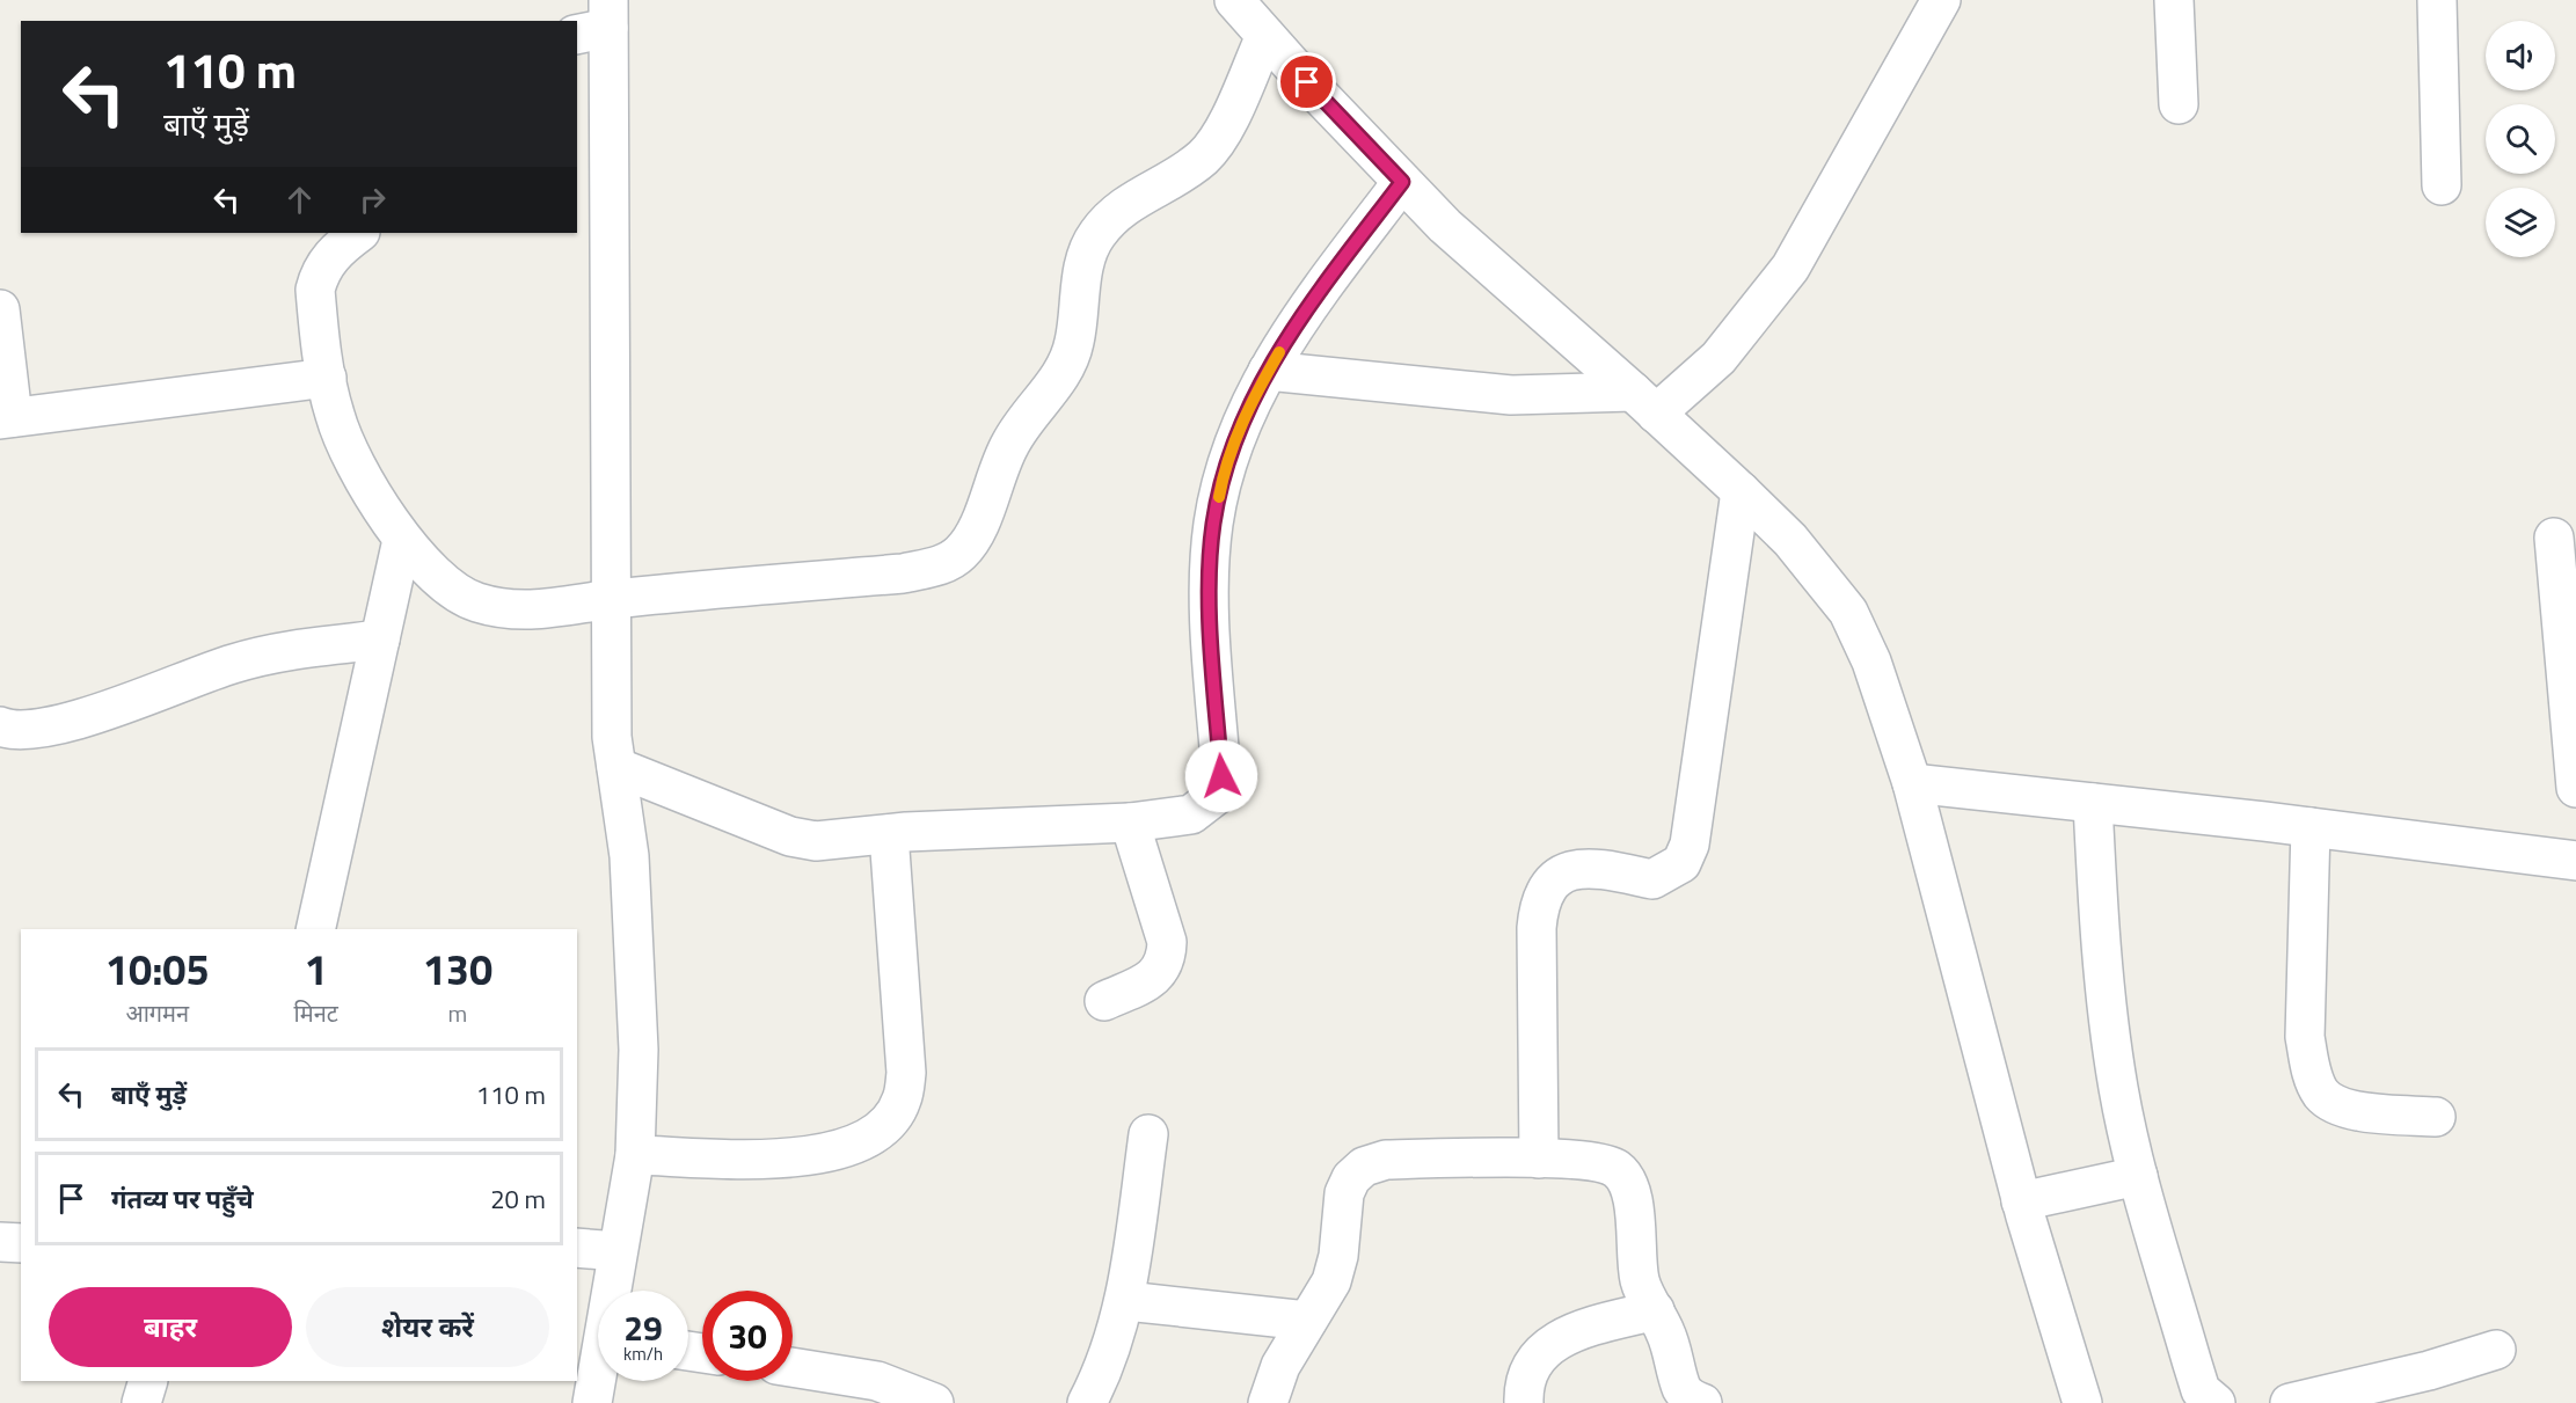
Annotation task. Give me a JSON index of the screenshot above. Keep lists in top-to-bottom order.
{
  "page": {
    "turn": ["110 m", "बाएँ मुड़ें"],
    "eta": [
      "10:05",
      "आगमन",
      "1",
      "मिनट",
      "130",
      "m"
    ],
    "list": [
      {
        "name": "बाएँ मुड़ें",
        "value": "110 m"
      },
      {
        "name": "गंतव्य पर पहुँचे",
        "value": "20 m"
      }
    ],
    "buttons": ["बाहर", "शेयर करें"],
    "speed": "29 km/h",
    "limit": "30"
  }
}
